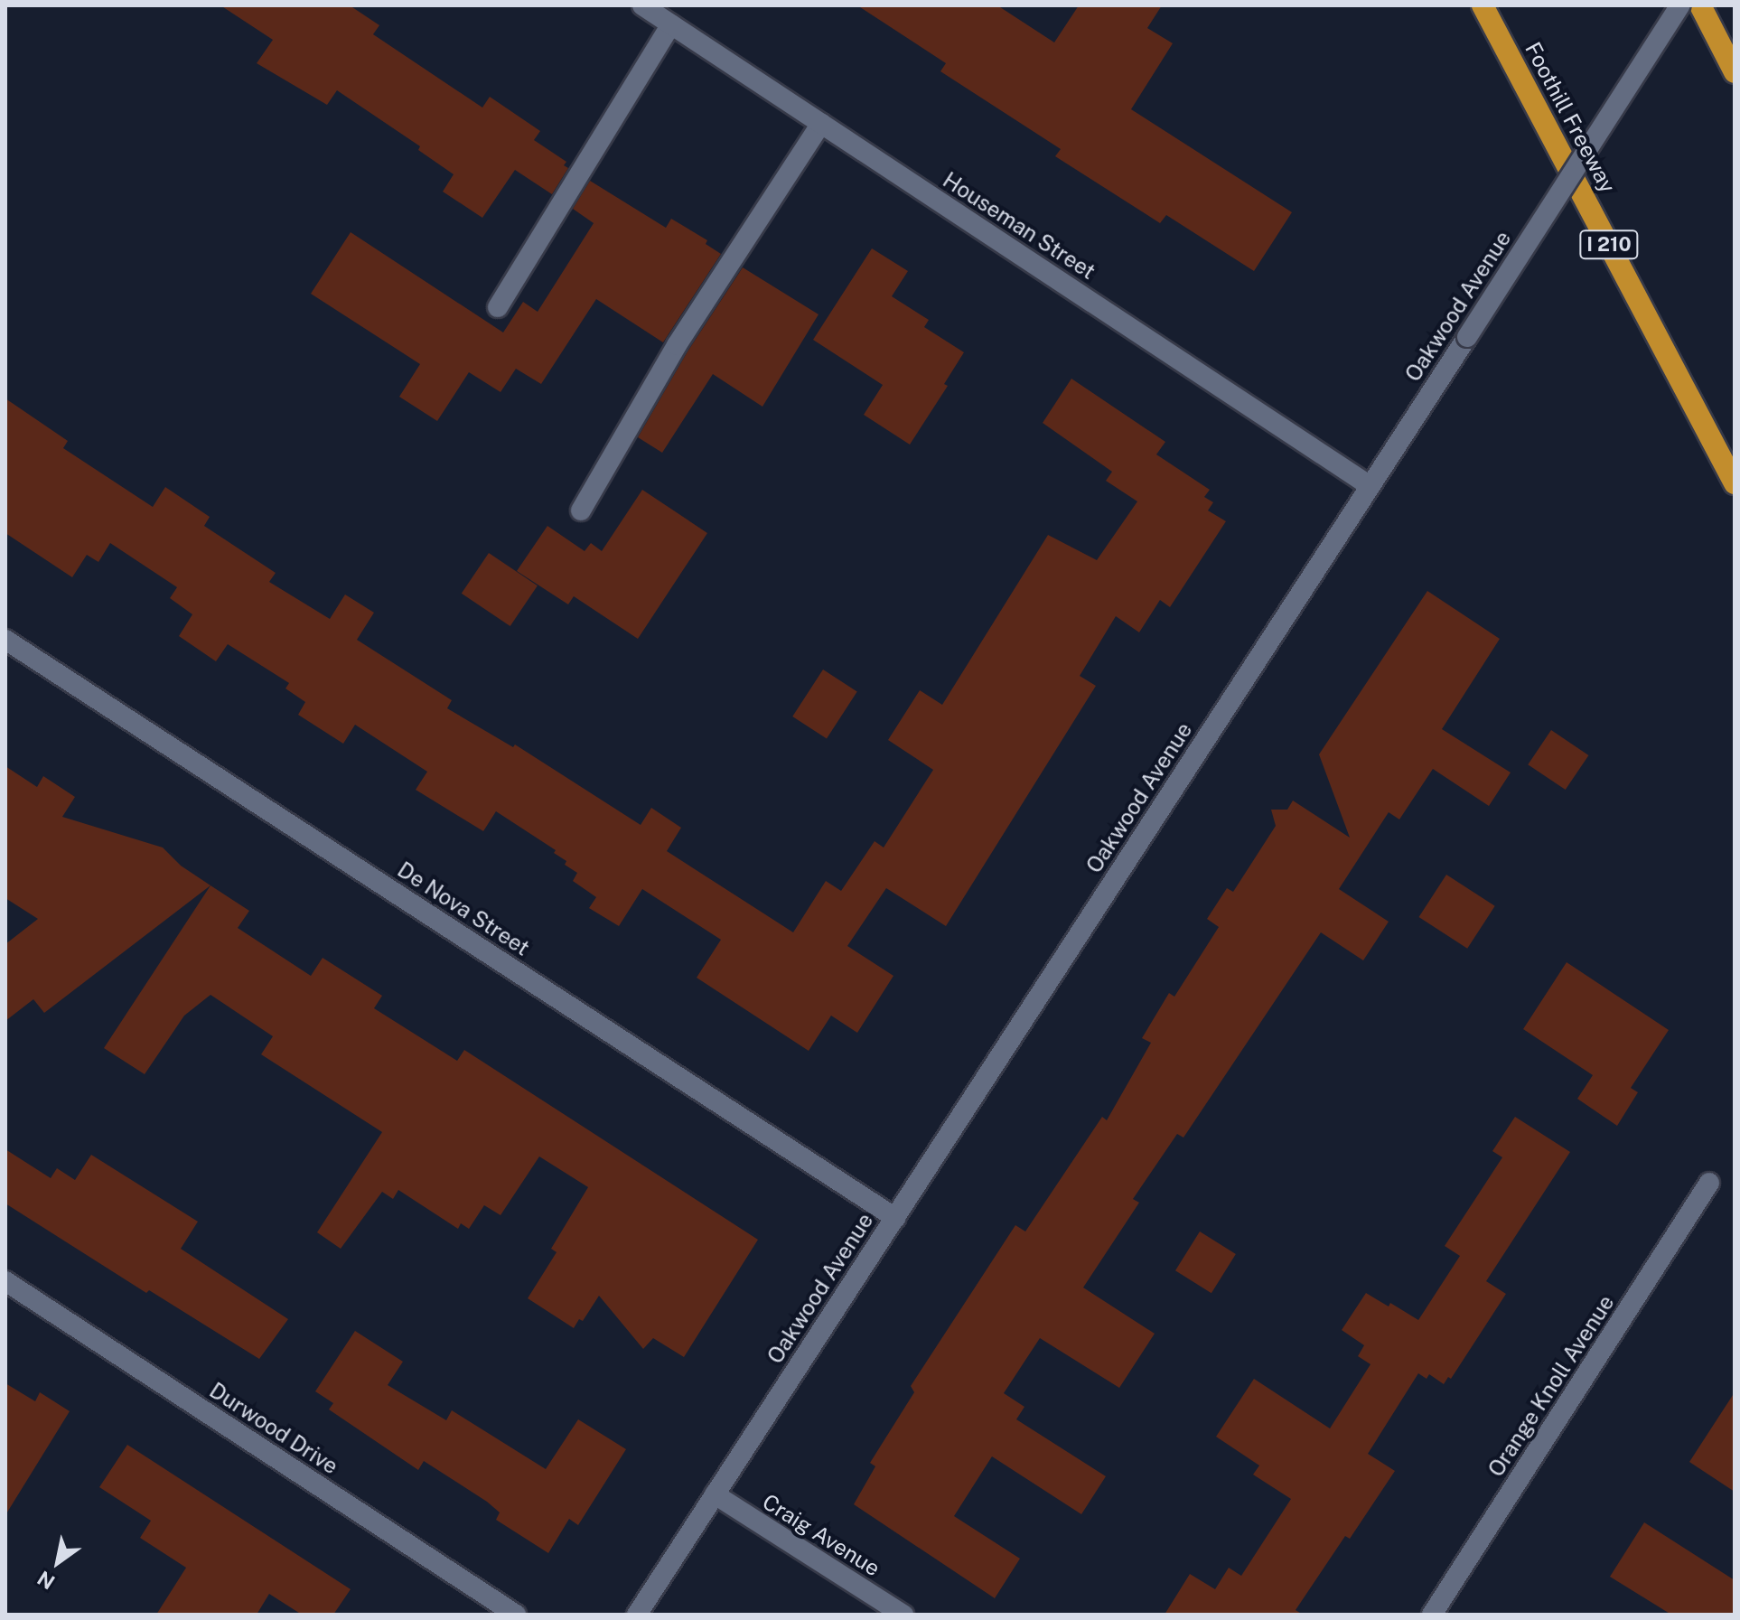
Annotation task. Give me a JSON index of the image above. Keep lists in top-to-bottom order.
{
  "streets": {
    "highway": ["Foothill Freeway", "I 210"],
    "street": [
      "Houseman Street",
      "Oakwood Avenue",
      "De Nova Street",
      "Orange Knoll Avenue",
      "Durwood Drive",
      "Craig Avenue"
    ]
  },
  "crossings": [
    ["Houseman Street", "Oakwood Avenue"],
    ["Oakwood Avenue", "De Nova Street"],
    ["Oakwood Avenue", "Craig Avenue"]
  ],
  "north": "bottom left"
}
